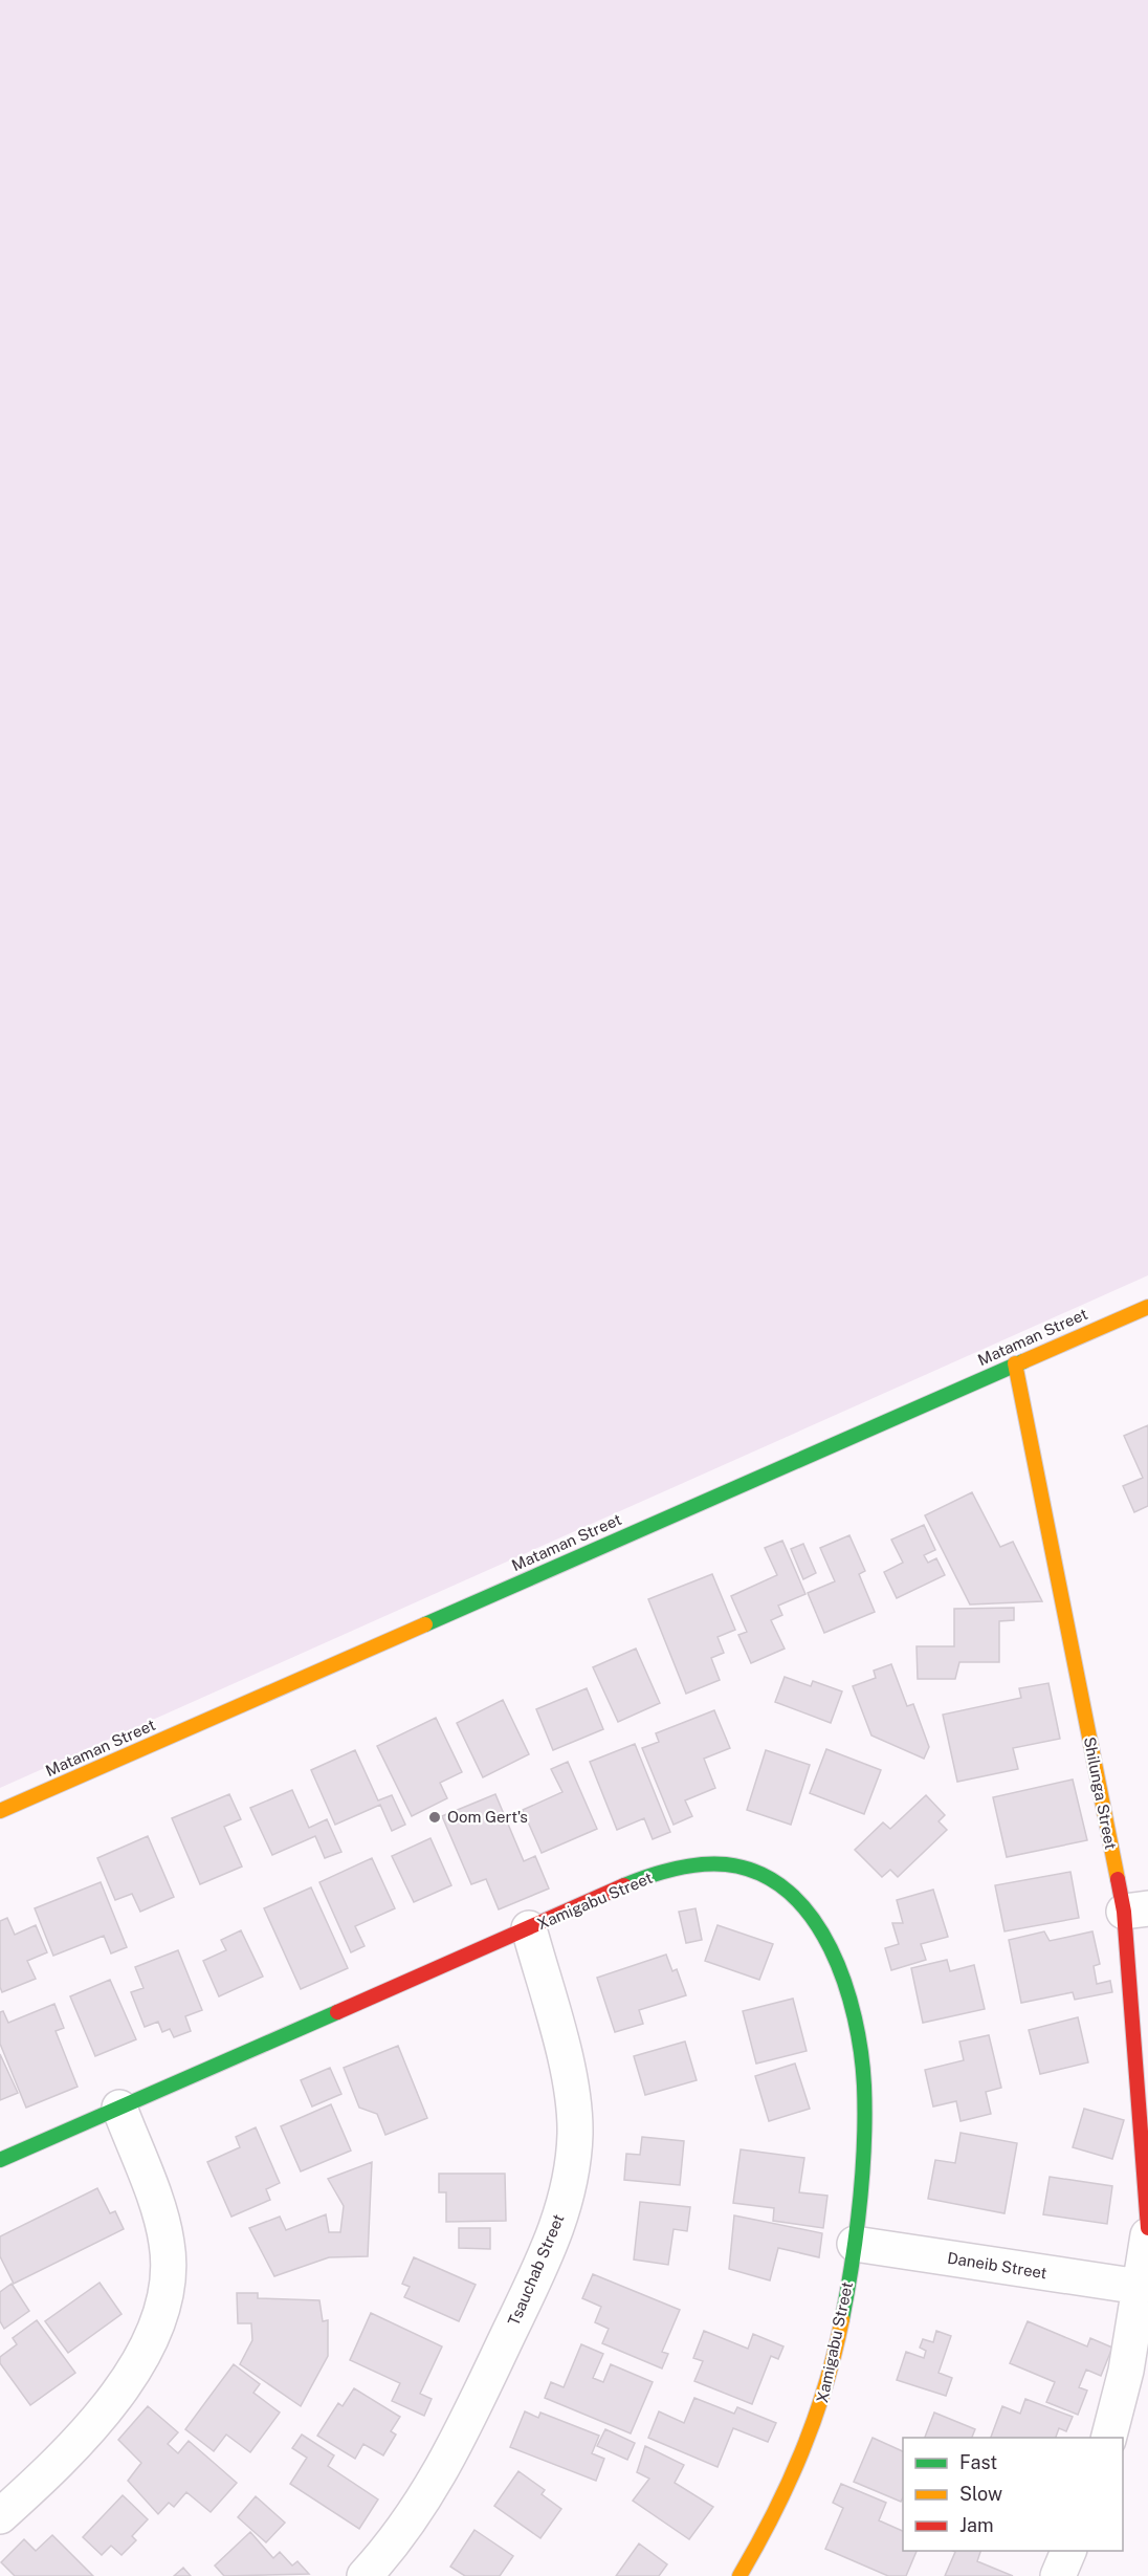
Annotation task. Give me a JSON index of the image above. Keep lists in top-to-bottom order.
{
  "streets": {
    "street": [
      "Mataman Street",
      "Shilunga Street",
      "Xamigabu Street",
      "Daneib Street",
      "Tsauchab Street"
    ]
  },
  "crossings": [
    ["Mataman Street", "Shilunga Street"],
    ["Xamigabu Street", "Daneib Street"],
    ["Xamigabu Street", "Tsauchab Street"]
  ],
  "places": ["Oom Gert's"],
  "legend": ["Fast", "Slow", "Jam"]
}
